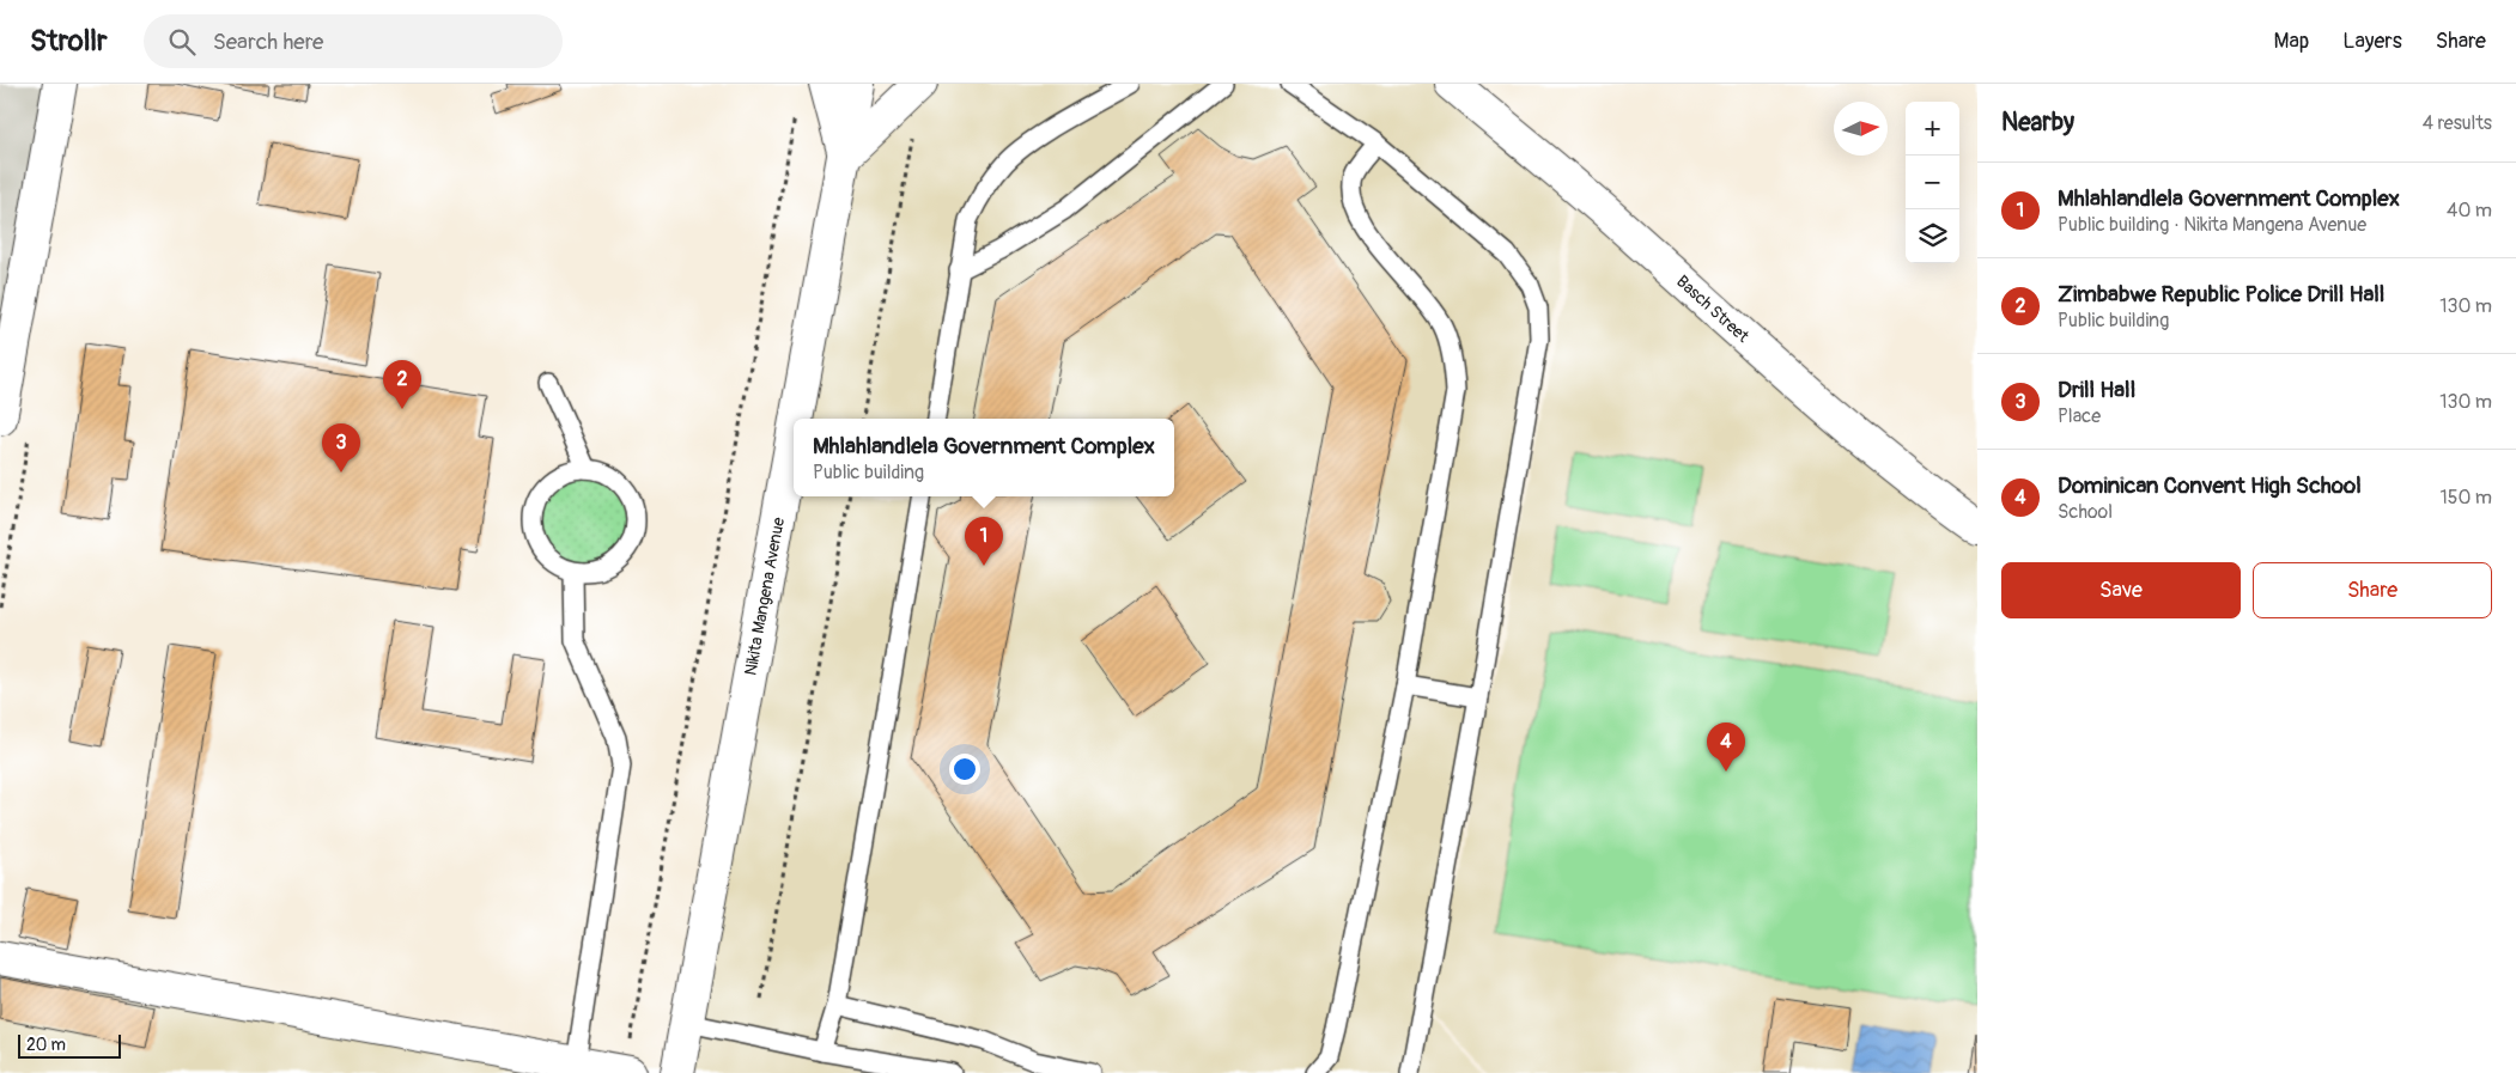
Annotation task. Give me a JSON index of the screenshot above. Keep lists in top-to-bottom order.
{
  "streets": {
    "street": ["Basch Street", "Nikita Mangena Avenue"]
  },
  "scale_bar": "20 m",
  "north": "right",
  "page": {
    "header": "Strollr",
    "search": "Search here",
    "nav": ["Map", "Layers", "Share"],
    "heading": ["Nearby", "4 results"],
    "map_buttons": ["+", "−"],
    "list": [
      {
        "mark": "1",
        "name": "Mhlahlandlela Government Complex",
        "note": "Public building · Nikita Mangena Avenue",
        "value": "40 m"
      },
      {
        "mark": "2",
        "name": "Zimbabwe Republic Police Drill Hall",
        "note": "Public building",
        "value": "130 m"
      },
      {
        "mark": "3",
        "name": "Drill Hall",
        "note": "Place",
        "value": "130 m"
      },
      {
        "mark": "4",
        "name": "Dominican Convent High School",
        "note": "School",
        "value": "150 m"
      }
    ],
    "pins": [
      "2",
      "3",
      "1",
      "4"
    ],
    "popup": ["Mhlahlandlela Government Complex", "Public building"],
    "buttons": ["Save", "Share"],
    "scale": "20 m"
  }
}
